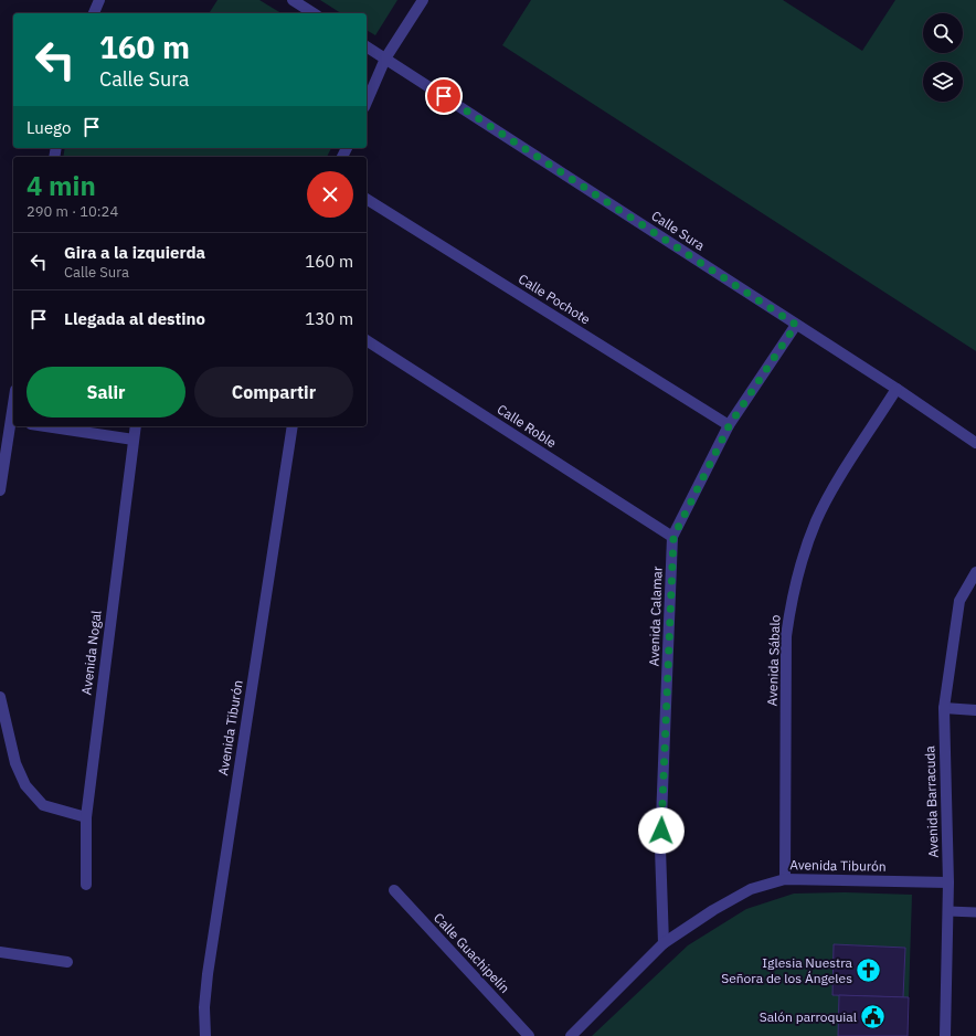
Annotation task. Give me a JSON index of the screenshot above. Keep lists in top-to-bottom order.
{
  "streets": {
    "street": [
      "Calle Sura",
      "Calle Pochote",
      "Calle Roble",
      "Avenida Calamar",
      "Avenida Nogal",
      "Avenida Sábalo",
      "Avenida Tiburón",
      "Avenida Barracuda",
      "Calle Guachipelín"
    ]
  },
  "crossings": [
    ["Calle Sura", "Avenida Calamar"],
    ["Calle Sura", "Avenida Sábalo"],
    ["Calle Pochote", "Avenida Calamar"],
    ["Calle Roble", "Avenida Calamar"],
    ["Avenida Calamar", "Avenida Tiburón"],
    ["Avenida Sábalo", "Avenida Tiburón"],
    ["Avenida Tiburón", "Avenida Barracuda"]
  ],
  "places": {
    "church": ["Iglesia Nuestra Señora de los Ángeles"],
    "public building": ["Salón parroquial"]
  },
  "page": {
    "turn": ["160 m", "Calle Sura"],
    "then": "Luego",
    "heading": ["4 min", "290 m · 10:24"],
    "list": [
      {
        "name": "Gira a la izquierda",
        "note": "Calle Sura",
        "value": "160 m"
      },
      {
        "name": "Llegada al destino",
        "value": "130 m"
      }
    ],
    "buttons": ["Salir", "Compartir"]
  }
}
